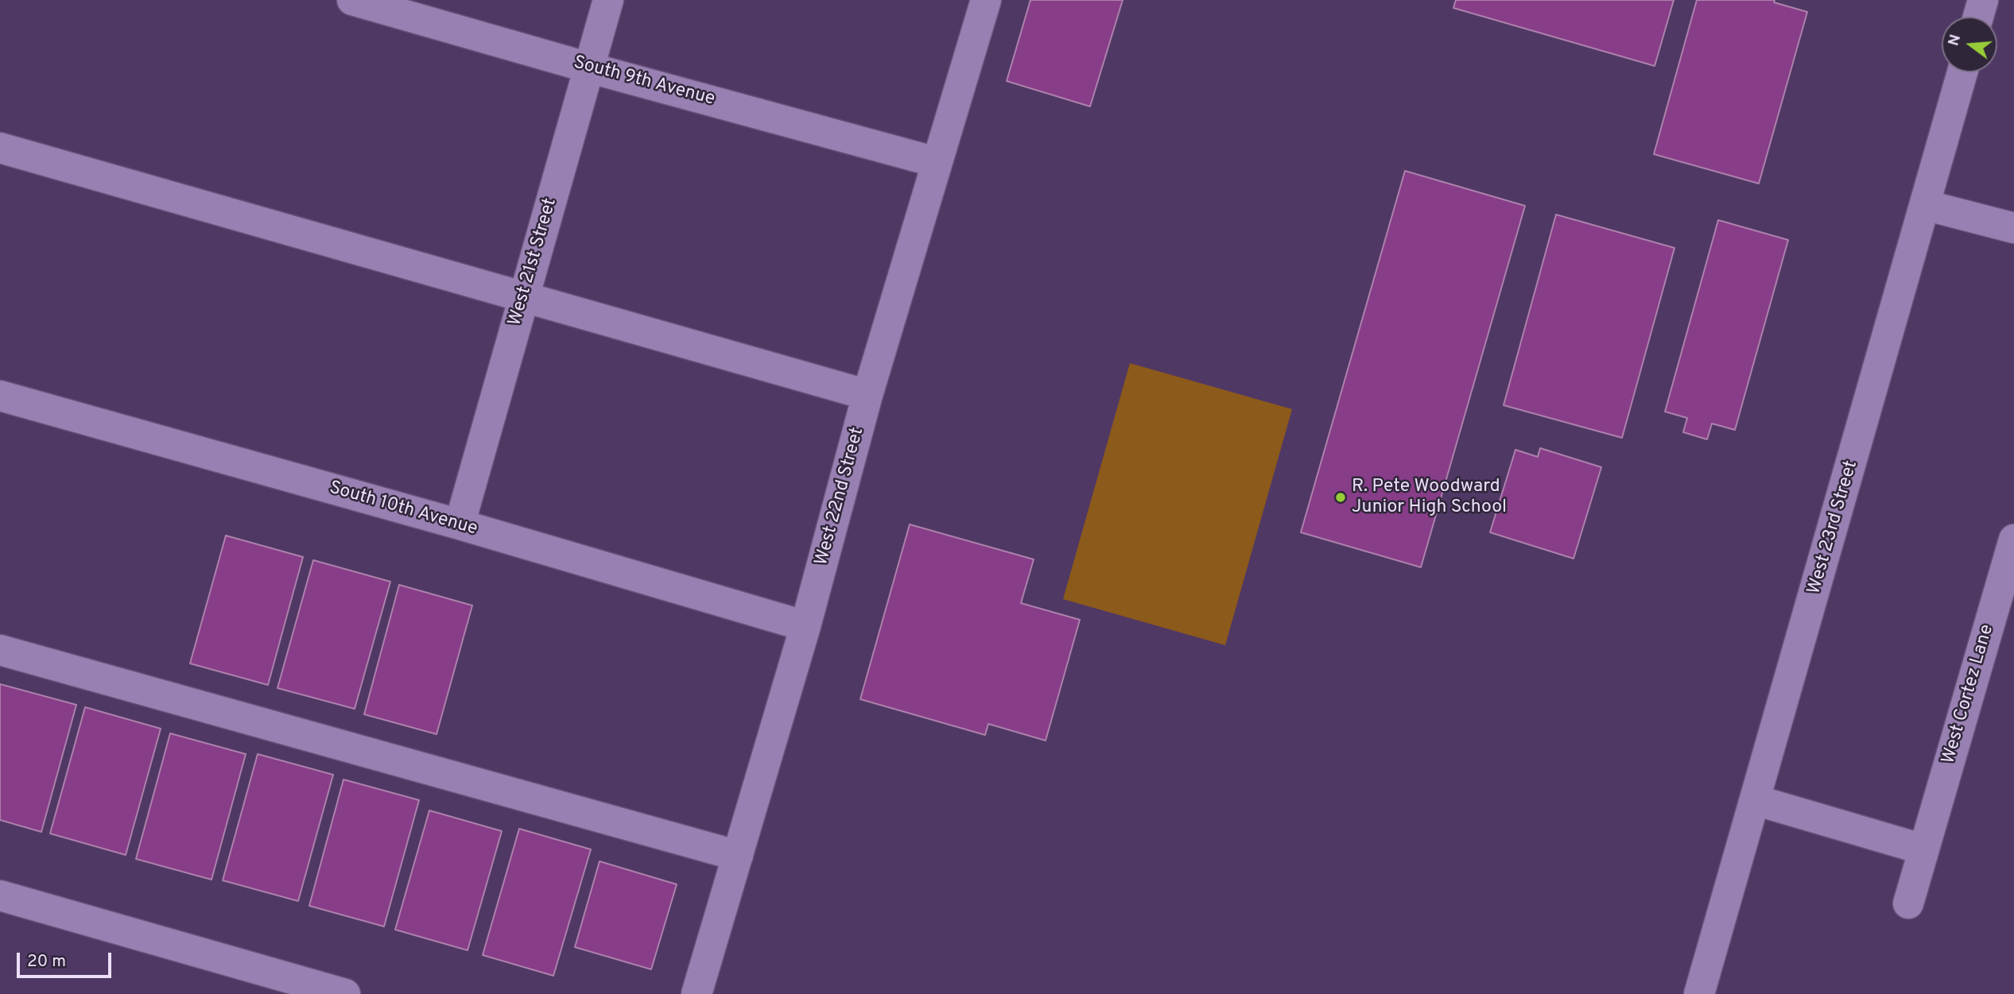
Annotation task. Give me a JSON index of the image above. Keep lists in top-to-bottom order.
{
  "streets": {
    "street": [
      "South 9th Avenue",
      "West 21st Street",
      "West 22nd Street",
      "South 10th Avenue",
      "West 23rd Street",
      "West Cortez Lane"
    ]
  },
  "crossings": [
    ["South 9th Avenue", "West 21st Street"],
    ["South 9th Avenue", "West 22nd Street"],
    ["West 21st Street", "South 10th Avenue"],
    ["West 22nd Street", "South 10th Avenue"]
  ],
  "places": ["R. Pete Woodward Junior High School"],
  "scale_bar": "20 m",
  "north": "left"
}
